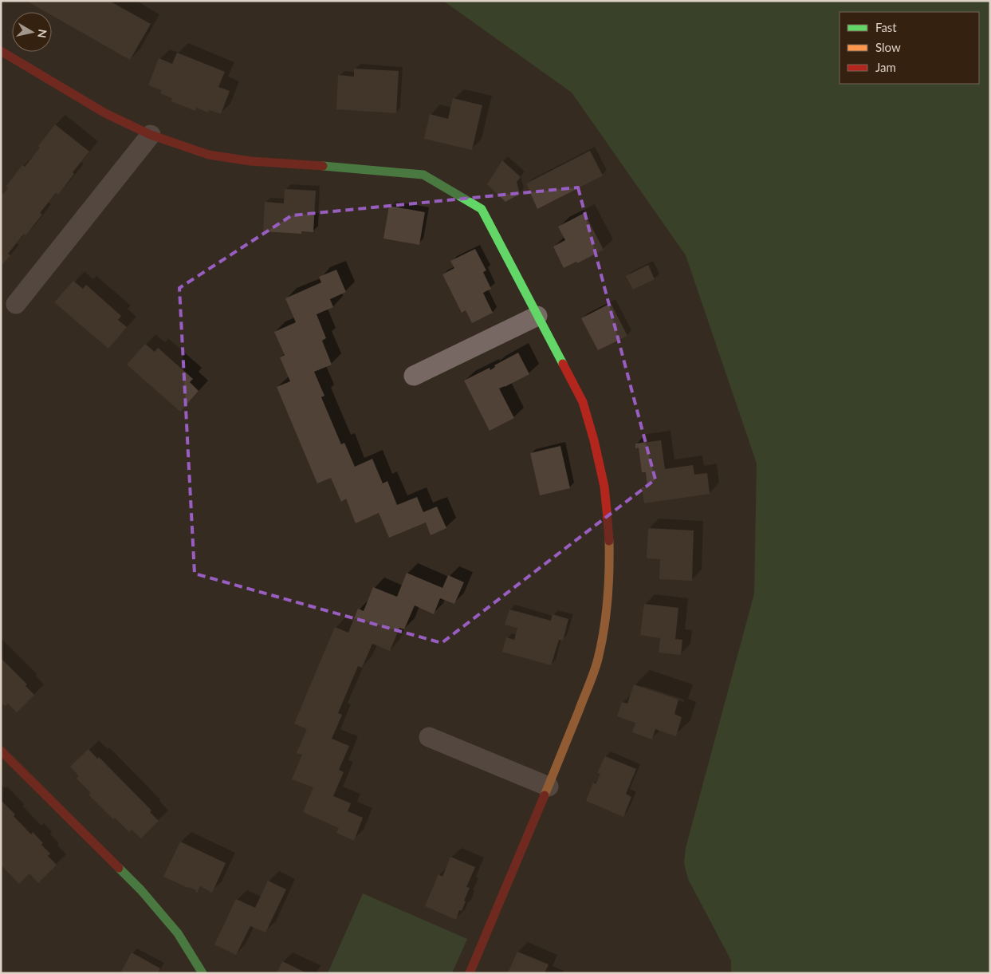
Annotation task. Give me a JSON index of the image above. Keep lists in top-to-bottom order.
{
  "legend": ["Fast", "Slow", "Jam"],
  "north": "right"
}
